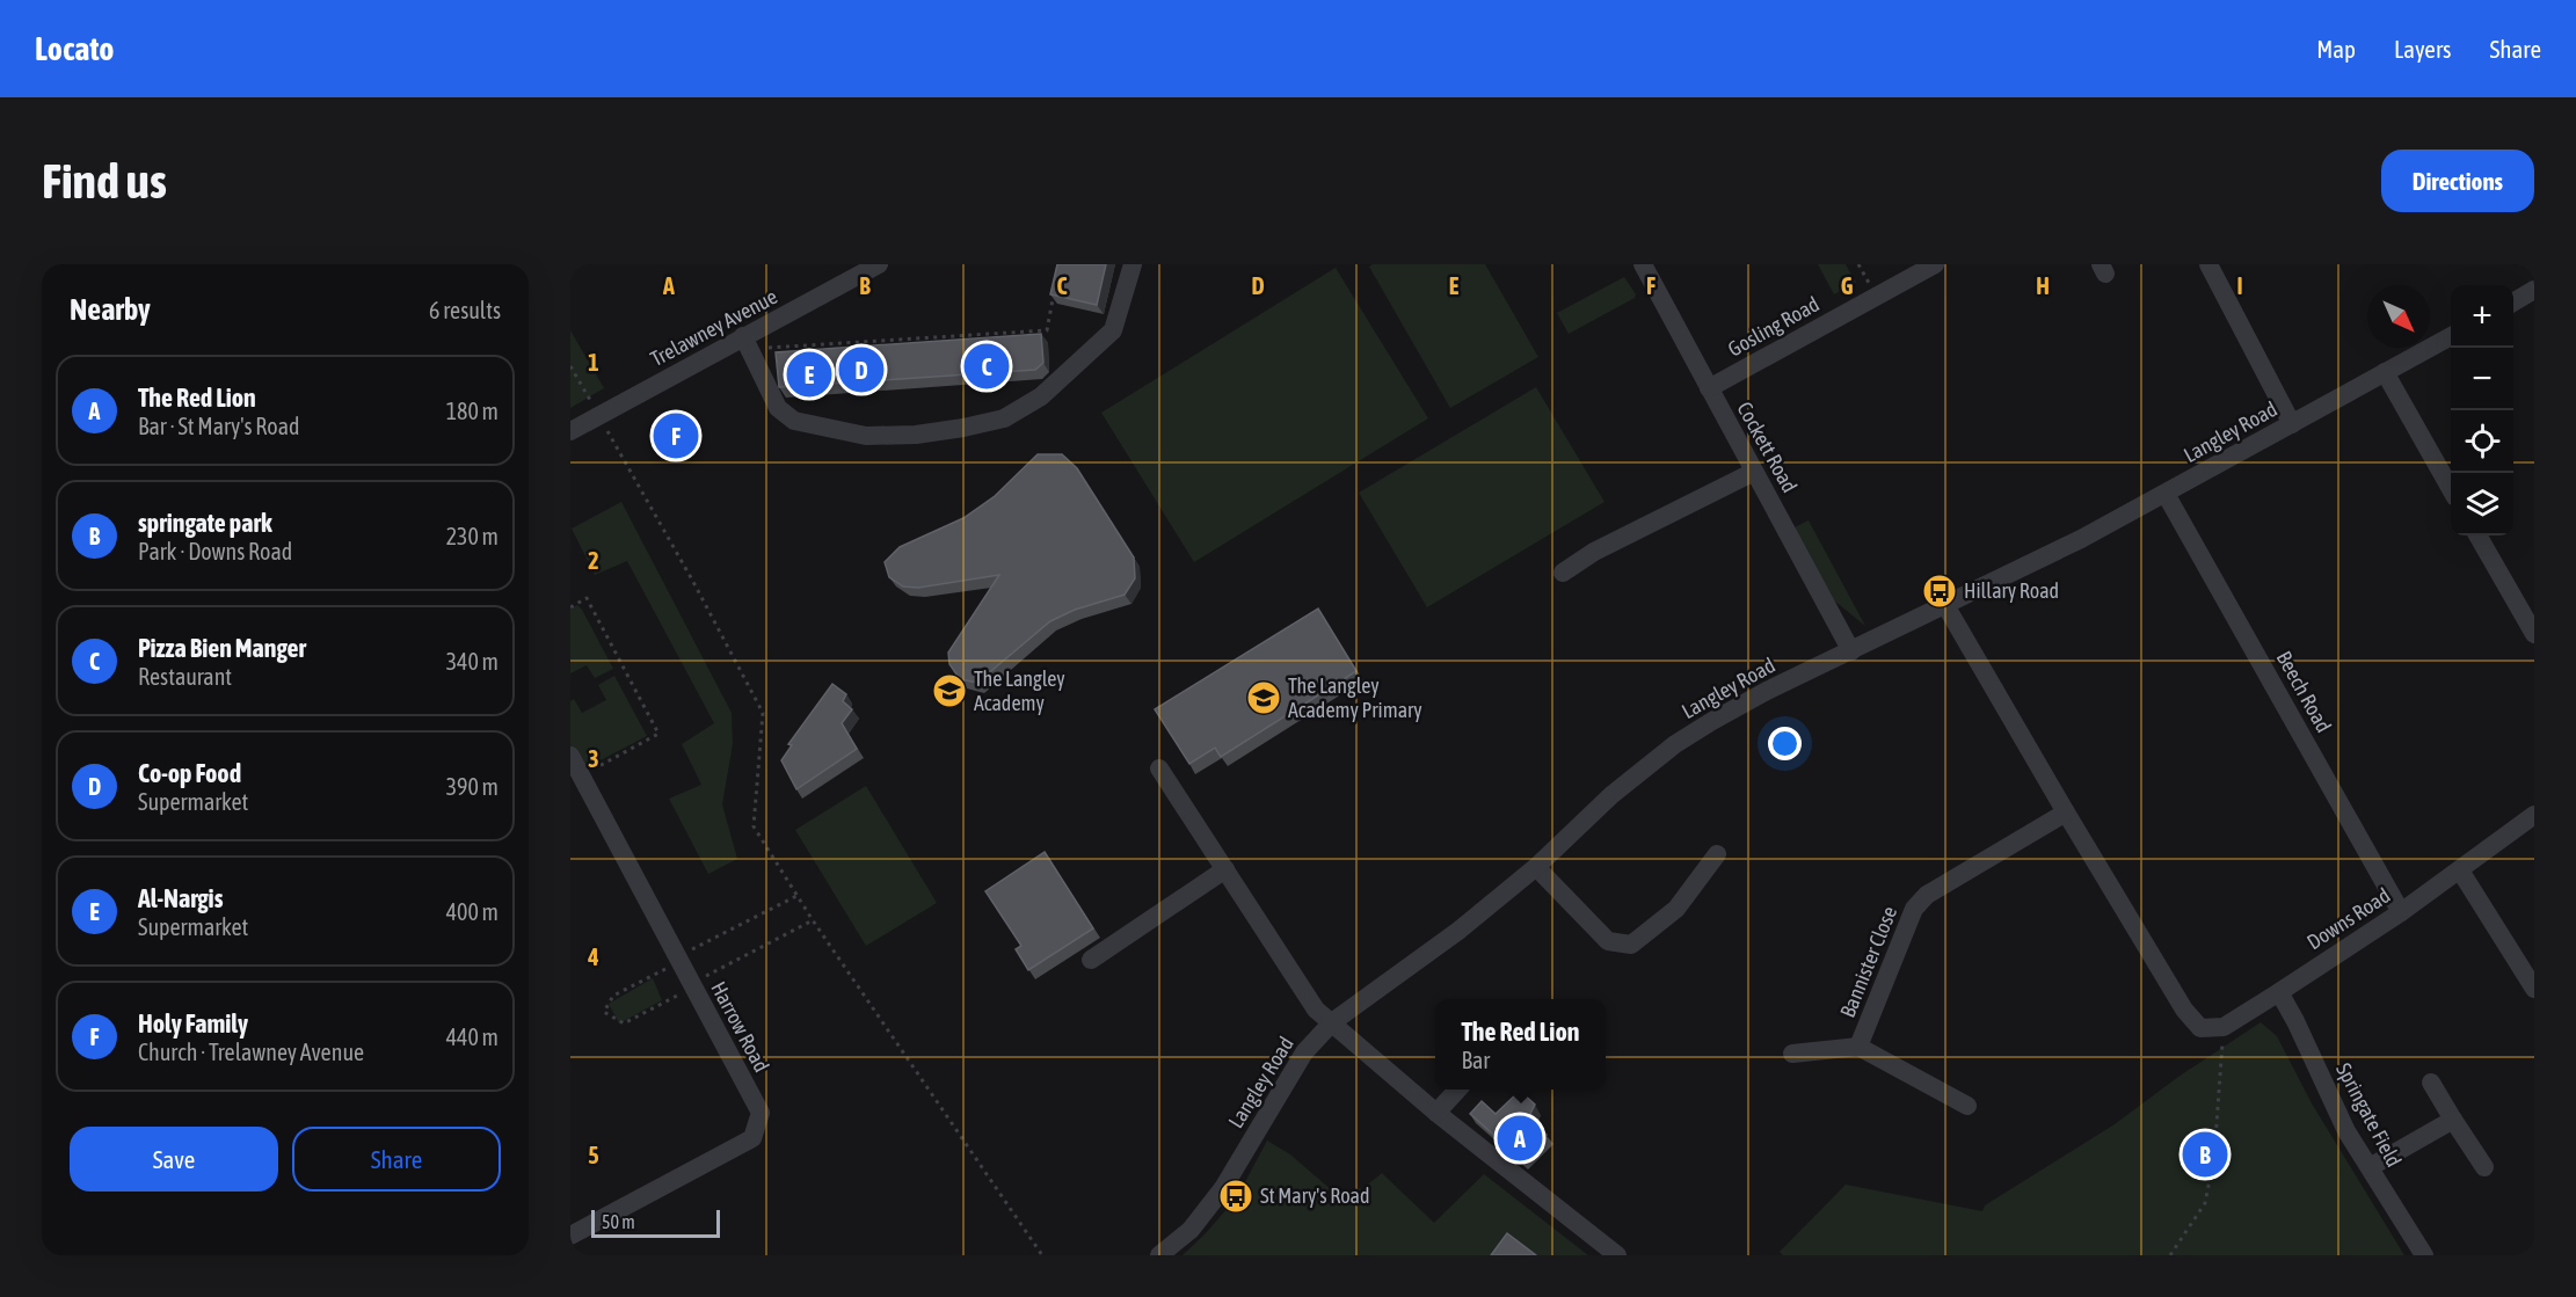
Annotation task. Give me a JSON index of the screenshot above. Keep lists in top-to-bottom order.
{
  "streets": {
    "street": [
      "Gosling Road",
      "Trelawney Avenue",
      "Langley Road",
      "Cockett Road",
      "Beech Road",
      "Downs Road",
      "Bannister Close",
      "Harrow Road",
      "Springate Field"
    ]
  },
  "crossings": [
    ["Gosling Road", "Cockett Road"],
    ["Langley Road", "Cockett Road"],
    ["Langley Road", "Beech Road"],
    ["Beech Road", "Downs Road"],
    ["Downs Road", "Springate Field"]
  ],
  "places": {
    "bus stop": ["Hillary Road", "St Mary's Road"],
    "school or university": ["The Langley Academy", "The Langley Academy Primary"]
  },
  "scale_bar": "50 m",
  "north": "bottom right",
  "page": {
    "header": "Locato",
    "nav": ["Map", "Layers", "Share"],
    "buttons": [
      "Directions",
      ["Save", "Share"]
    ],
    "title": "Find us",
    "heading": ["Nearby", "6 results"],
    "map_buttons": ["+", "−"],
    "pins": [
      "C",
      "D",
      "E",
      "F",
      "A",
      "B"
    ],
    "list": [
      {
        "mark": "A",
        "name": "The Red Lion",
        "note": "Bar · St Mary's Road",
        "value": "180 m"
      },
      {
        "mark": "B",
        "name": "springate park",
        "note": "Park · Downs Road",
        "value": "230 m"
      },
      {
        "mark": "C",
        "name": "Pizza Bien Manger",
        "note": "Restaurant",
        "value": "340 m"
      },
      {
        "mark": "D",
        "name": "Co-op Food",
        "note": "Supermarket",
        "value": "390 m"
      },
      {
        "mark": "E",
        "name": "Al-Nargis",
        "note": "Supermarket",
        "value": "400 m"
      },
      {
        "mark": "F",
        "name": "Holy Family",
        "note": "Church · Trelawney Avenue",
        "value": "440 m"
      }
    ],
    "popup": ["The Red Lion", "Bar"],
    "scale": "50 m"
  },
  "grid": {
    "columns": [
      "A",
      "B",
      "C",
      "D",
      "E",
      "F",
      "G",
      "H",
      "I"
    ],
    "rows": [
      "1",
      "2",
      "3",
      "4",
      "5"
    ]
  }
}
